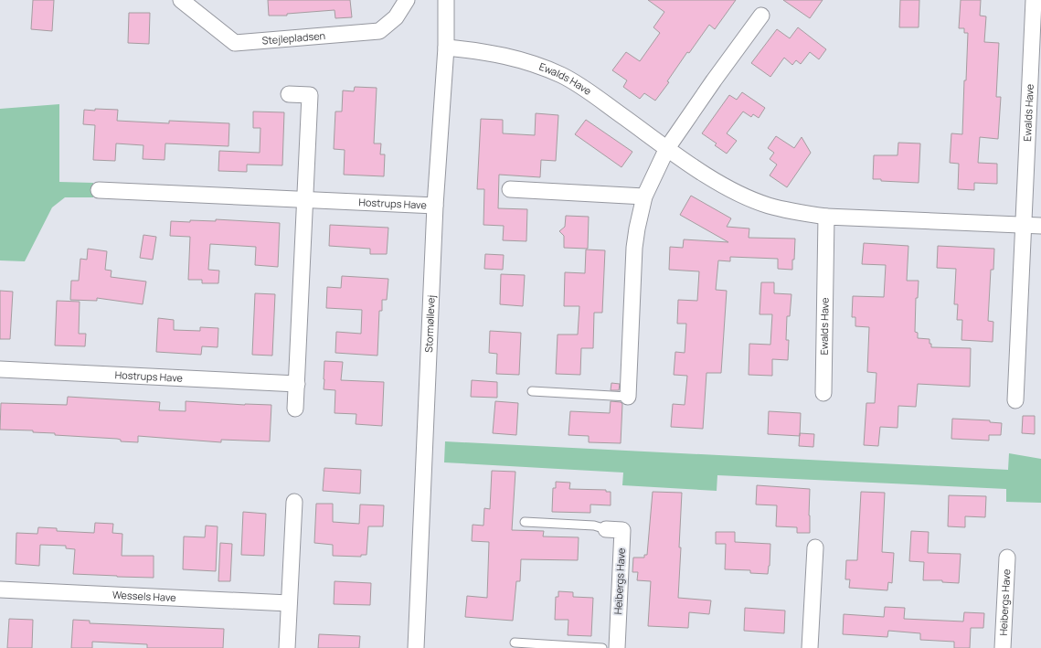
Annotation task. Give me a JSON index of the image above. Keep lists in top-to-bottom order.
{
  "streets": {
    "street": [
      "Stejlepladsen",
      "Ewalds Have",
      "Hostrups Have",
      "Stormøllevej",
      "Heibergs Have",
      "Wessels Have"
    ]
  },
  "crossings": [
    ["Ewalds Have", "Stormøllevej"],
    ["Hostrups Have", "Stormøllevej"]
  ]
}
